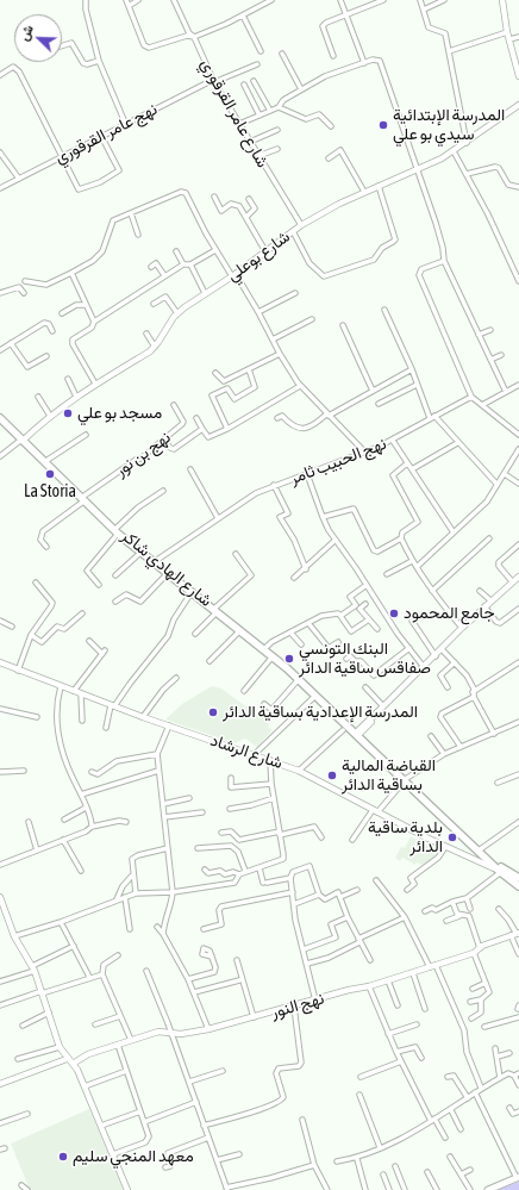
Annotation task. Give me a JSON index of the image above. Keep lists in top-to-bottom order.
{
  "streets": {
    "main road": ["شارع الهادي شاكر"],
    "street": [
      "شارع عامر القرقوري",
      "نهج عامر القرقوري",
      "شارع بوعلي",
      "نهج بن نور",
      "نهج الحبيب ثامر",
      "شارع الرشاد",
      "نهج النور"
    ]
  },
  "crossings": [
    ["شارع عامر القرقوري", "نهج عامر القرقوري"],
    ["شارع عامر القرقوري", "شارع بوعلي"],
    ["شارع بوعلي", "شارع الهادي شاكر"],
    ["نهج بن نور", "شارع الهادي شاكر"],
    ["نهج الحبيب ثامر", "شارع الهادي شاكر"],
    ["شارع الهادي شاكر", "شارع الرشاد"]
  ],
  "places": [
    "المدرسة الإبتدائية سيدي بو علي",
    "مسجد بو علي",
    "La Storia",
    "جامع المحمود",
    "البنك التونسي صفاقس ساقية الدائر",
    "المدرسة الإعدادية بساقية الدائر",
    "القباضة المالية بساقية الدائر",
    "بلدية ساقية الدائر",
    "معهد المنجي سليم"
  ],
  "north": "top left"
}
